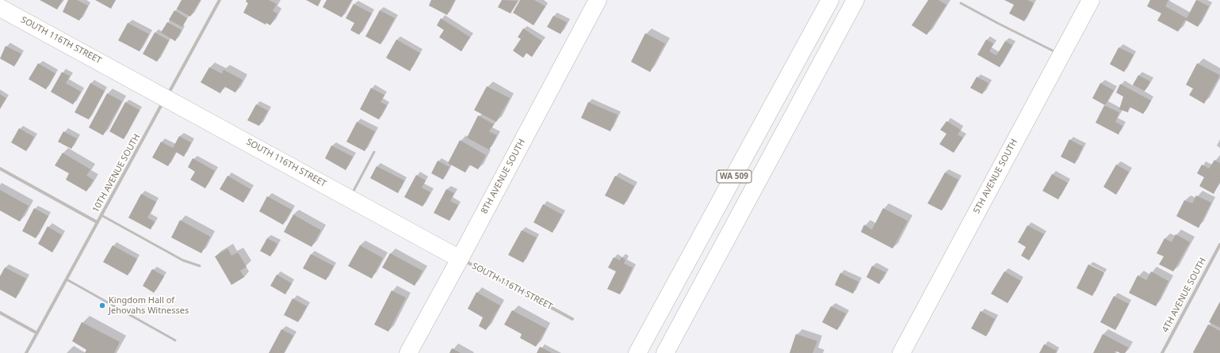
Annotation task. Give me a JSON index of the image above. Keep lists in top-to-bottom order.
{
  "streets": {
    "main road": [
      "SOUTH 116TH STREET",
      "8TH AVENUE SOUTH",
      "WA 509",
      "5TH AVENUE SOUTH"
    ],
    "street": ["10TH AVENUE SOUTH", "4TH AVENUE SOUTH"]
  },
  "crossings": [
    ["SOUTH 116TH STREET", "10TH AVENUE SOUTH"],
    ["SOUTH 116TH STREET", "8TH AVENUE SOUTH"]
  ],
  "places": ["Kingdom Hall of Jehovahs Witnesses"]
}
